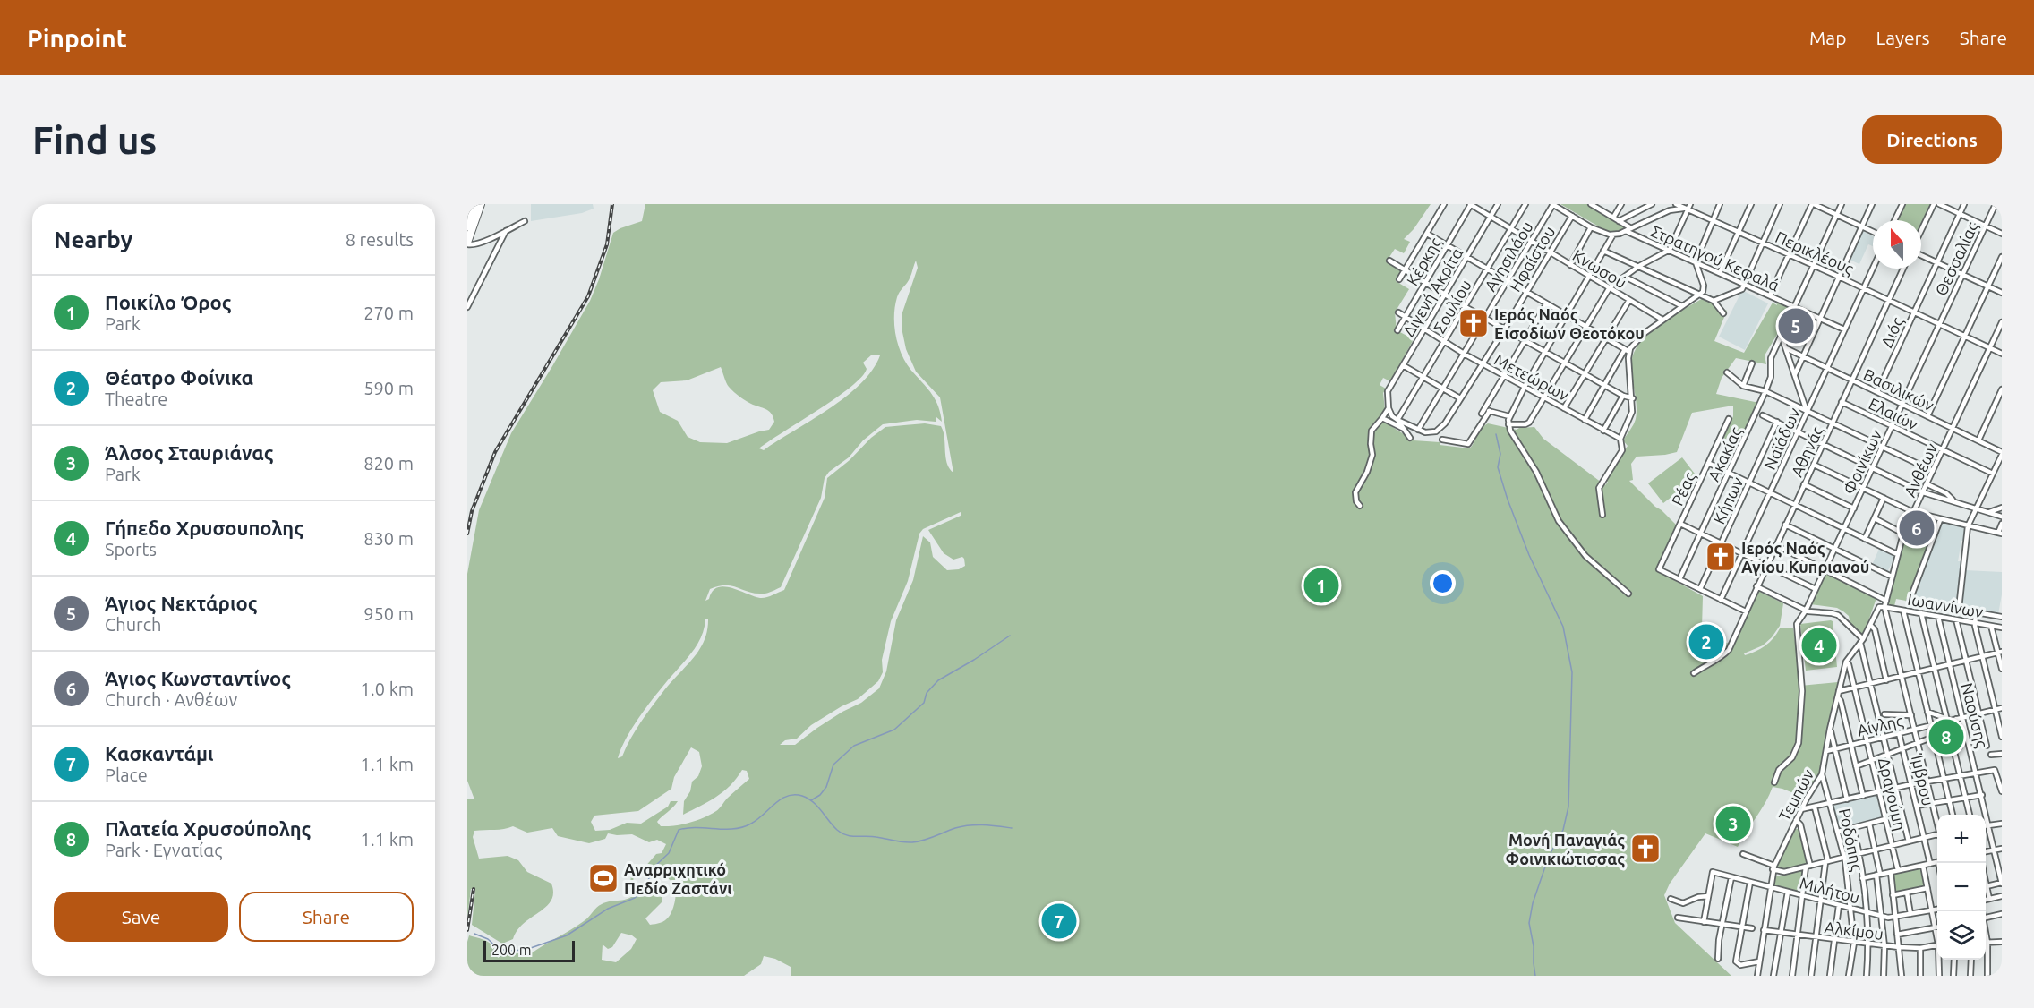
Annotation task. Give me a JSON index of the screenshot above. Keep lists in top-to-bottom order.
{
  "streets": {
    "street": [
      "Περικλέους",
      "Αγησιλάου",
      "Στρατηγού Κεφαλά",
      "Ηφαίστου",
      "Θεσσαλίας",
      "Κέρκης",
      "Κνωσού",
      "Διγενή Ακρίτα",
      "Σουλίου",
      "Διός",
      "Μετεώρων",
      "Βασιλικών",
      "Ελαιών",
      "Ναϊάδων",
      "Αθηνάς",
      "Ακακίας",
      "Φοινίκων",
      "Ανθέων",
      "Ρέας",
      "Κήπων",
      "Ιωαννίνων",
      "Ναούσης",
      "Αίγλης",
      "Ίμβρου",
      "Δραγούμη",
      "Τεμπών",
      "Ροδόπης",
      "Μιλήτου",
      "Αλκίμου"
    ]
  },
  "crossings": [
    ["Περικλέους", "Θεσσαλίας"],
    ["Περικλέους", "Διός"],
    ["Περικλέους", "Ναϊάδων"],
    ["Περικλέους", "Αθηνάς"],
    ["Περικλέους", "Ακακίας"],
    ["Περικλέους", "Φοινίκων"],
    ["Περικλέους", "Ανθέων"],
    ["Αγησιλάου", "Ηφαίστου"],
    ["Αγησιλάου", "Κνωσού"],
    ["Αγησιλάου", "Μετεώρων"],
    ["Στρατηγού Κεφαλά", "Ναϊάδων"],
    ["Στρατηγού Κεφαλά", "Ακακίας"],
    ["Ηφαίστου", "Κνωσού"],
    ["Ηφαίστου", "Μετεώρων"],
    ["Θεσσαλίας", "Φοινίκων"],
    ["Κέρκης", "Κνωσού"],
    ["Κέρκης", "Μετεώρων"],
    ["Κνωσού", "Διγενή Ακρίτα"],
    ["Κνωσού", "Σουλίου"],
    ["Διγενή Ακρίτα", "Μετεώρων"],
    ["Σουλίου", "Μετεώρων"],
    ["Διός", "Βασιλικών"],
    ["Βασιλικών", "Ναϊάδων"],
    ["Βασιλικών", "Αθηνάς"],
    ["Βασιλικών", "Φοινίκων"],
    ["Βασιλικών", "Ανθέων"],
    ["Ελαιών", "Αθηνάς"],
    ["Ελαιών", "Φοινίκων"],
    ["Ελαιών", "Ανθέων"],
    ["Ακακίας", "Ρέας"],
    ["Ανθέων", "Ιωαννίνων"],
    ["Ανθέων", "Τεμπών"],
    ["Ιωαννίνων", "Ναούσης"],
    ["Ιωαννίνων", "Τεμπών"],
    ["Ναούσης", "Αίγλης"],
    ["Αίγλης", "Ίμβρου"],
    ["Αίγλης", "Δραγούμη"],
    ["Αίγλης", "Τεμπών"],
    ["Δραγούμη", "Τεμπών"],
    ["Τεμπών", "Ροδόπης"],
    ["Τεμπών", "Μιλήτου"],
    ["Τεμπών", "Αλκίμου"],
    ["Ροδόπης", "Μιλήτου"],
    ["Ροδόπης", "Αλκίμου"]
  ],
  "places": {
    "church": ["Ιερός Ναός Εισοδίων Θεοτόκου", "Ιερός Ναός Αγίου Κυπριανού", "Μονή Παναγιάς Φοινικιώτισσας"],
    "sports": ["Αναρριχητικό Πεδίο Ζαστάνι"]
  },
  "scale_bar": "200 m",
  "north": "top",
  "page": {
    "header": "Pinpoint",
    "nav": ["Map", "Layers", "Share"],
    "buttons": [
      "Directions",
      ["Save", "Share"]
    ],
    "title": "Find us",
    "heading": ["Nearby", "8 results"],
    "list": [
      {
        "mark": "1",
        "name": "Ποικίλο Όρος",
        "note": "Park",
        "value": "270 m"
      },
      {
        "mark": "2",
        "name": "Θέατρο Φοίνικα",
        "note": "Theatre",
        "value": "590 m"
      },
      {
        "mark": "3",
        "name": "Άλσος Σταυριάνας",
        "note": "Park",
        "value": "820 m"
      },
      {
        "mark": "4",
        "name": "Γήπεδο Χρυσουπολης",
        "note": "Sports",
        "value": "830 m"
      },
      {
        "mark": "5",
        "name": "Άγιος Νεκτάριος",
        "note": "Church",
        "value": "950 m"
      },
      {
        "mark": "6",
        "name": "Άγιος Κωνσταντίνος",
        "note": "Church · Ανθέων",
        "value": "1.0 km"
      },
      {
        "mark": "7",
        "name": "Κασκαντάμι",
        "note": "Place",
        "value": "1.1 km"
      },
      {
        "mark": "8",
        "name": "Πλατεία Χρυσούπολης",
        "note": "Park · Εγνατίας",
        "value": "1.1 km"
      }
    ],
    "pins": [
      "5",
      "6",
      "1",
      "2",
      "4",
      "8",
      "3",
      "7"
    ],
    "map_buttons": ["+", "−"],
    "scale": "200 m"
  }
}
